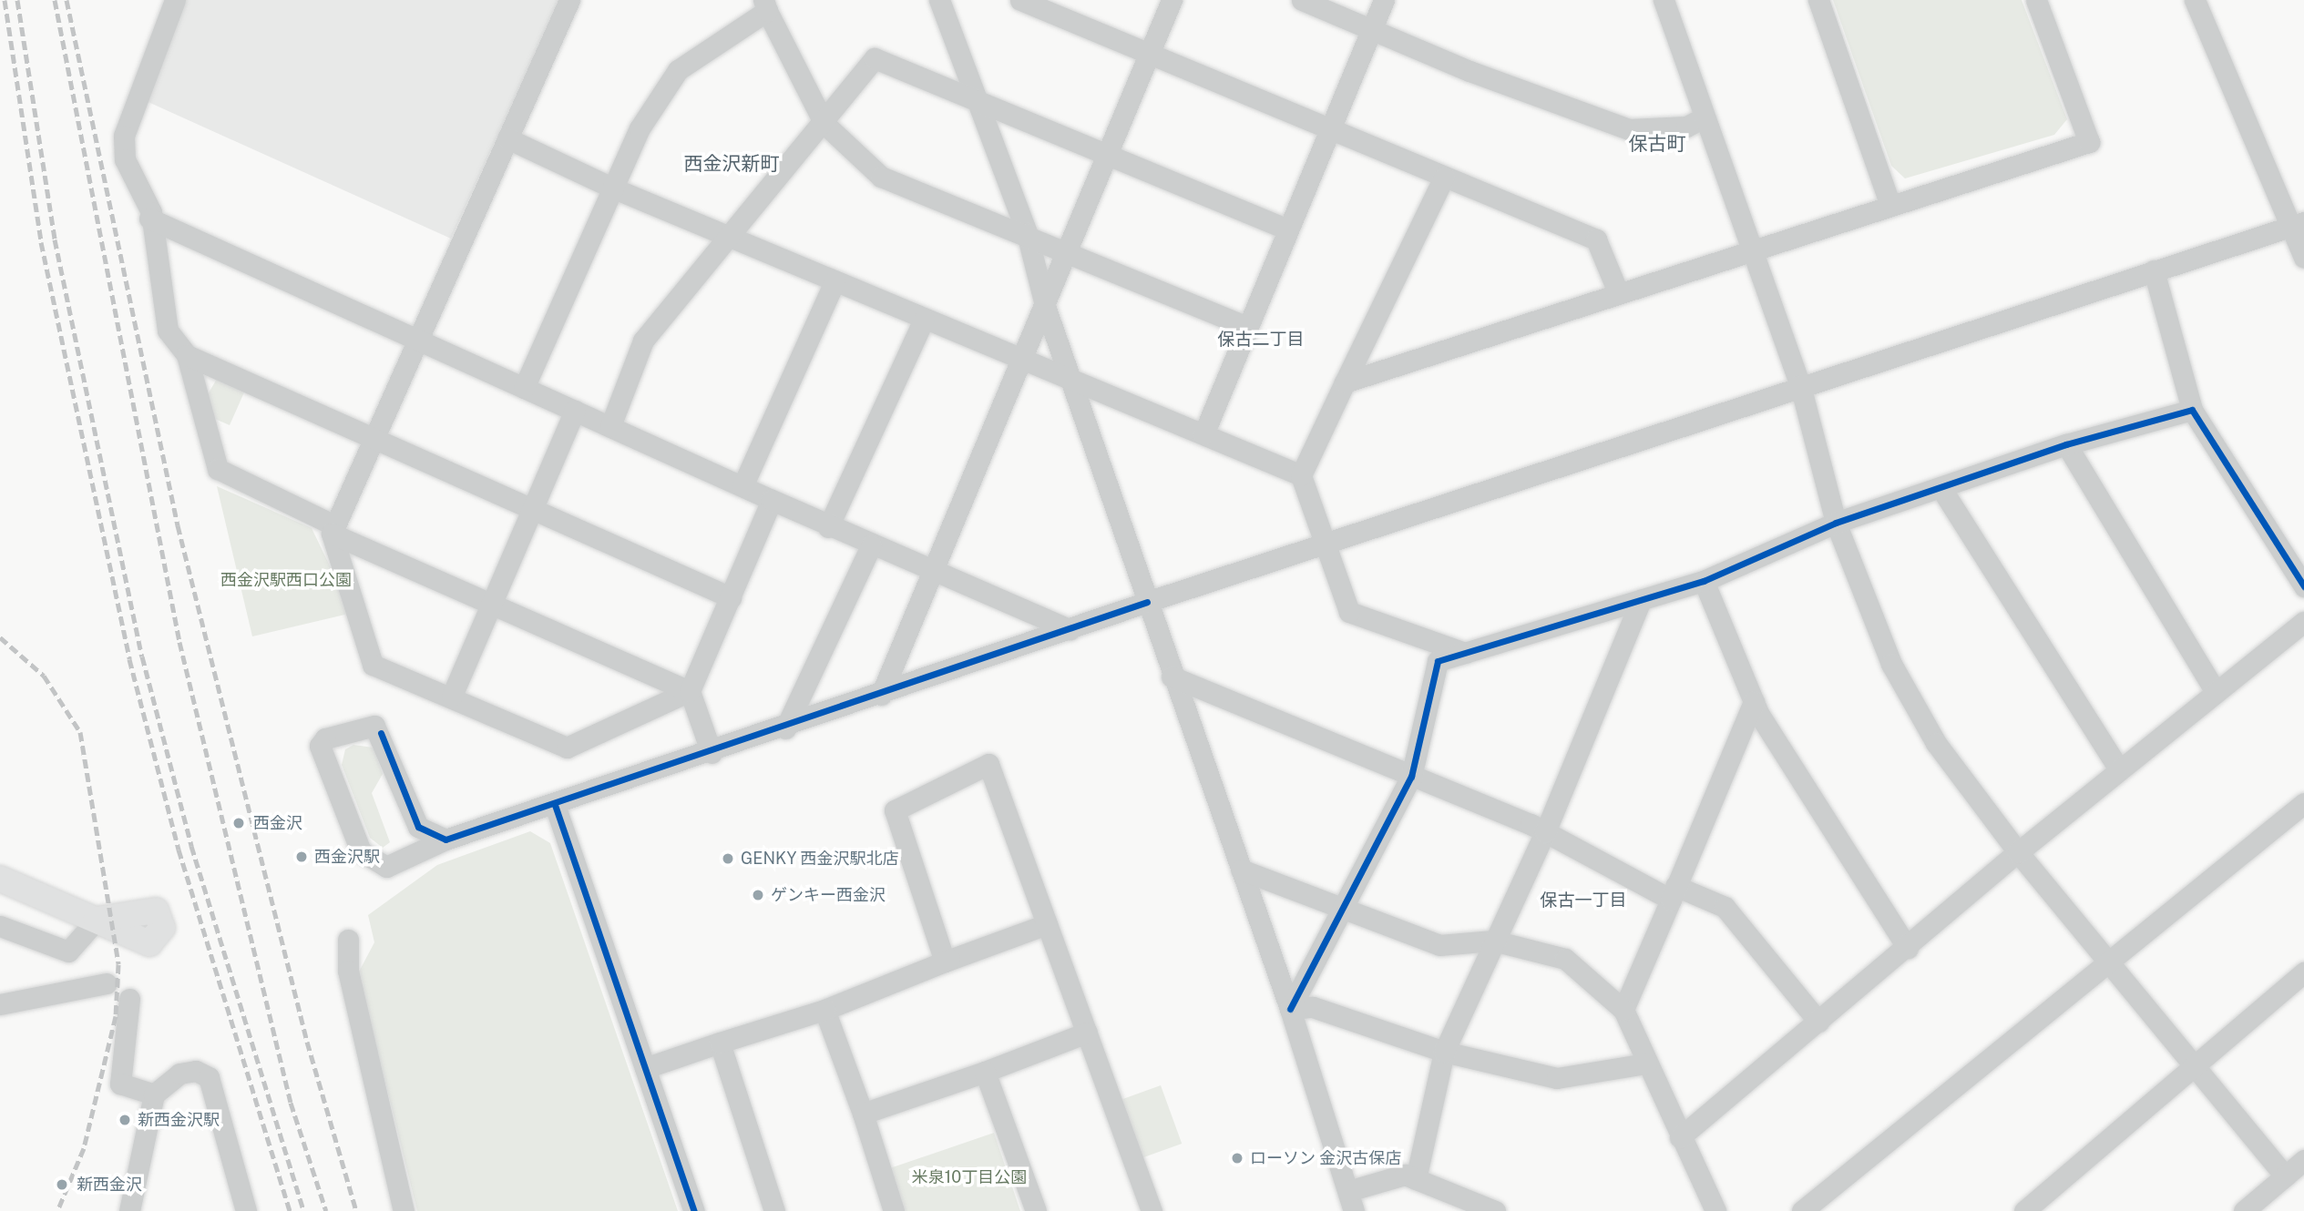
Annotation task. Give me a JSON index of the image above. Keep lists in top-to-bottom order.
{
  "districts": [
    "保古町",
    "西金沢新町",
    "保古二丁目",
    "保古一丁目"
  ],
  "parks": ["西金沢駅西口公園", "米泉10丁目公園"],
  "places": [
    "西金沢",
    "西金沢駅",
    "GENKY 西金沢駅北店",
    "ゲンキー西金沢",
    "新西金沢駅",
    "ローソン 金沢古保店",
    "新西金沢"
  ]
}
